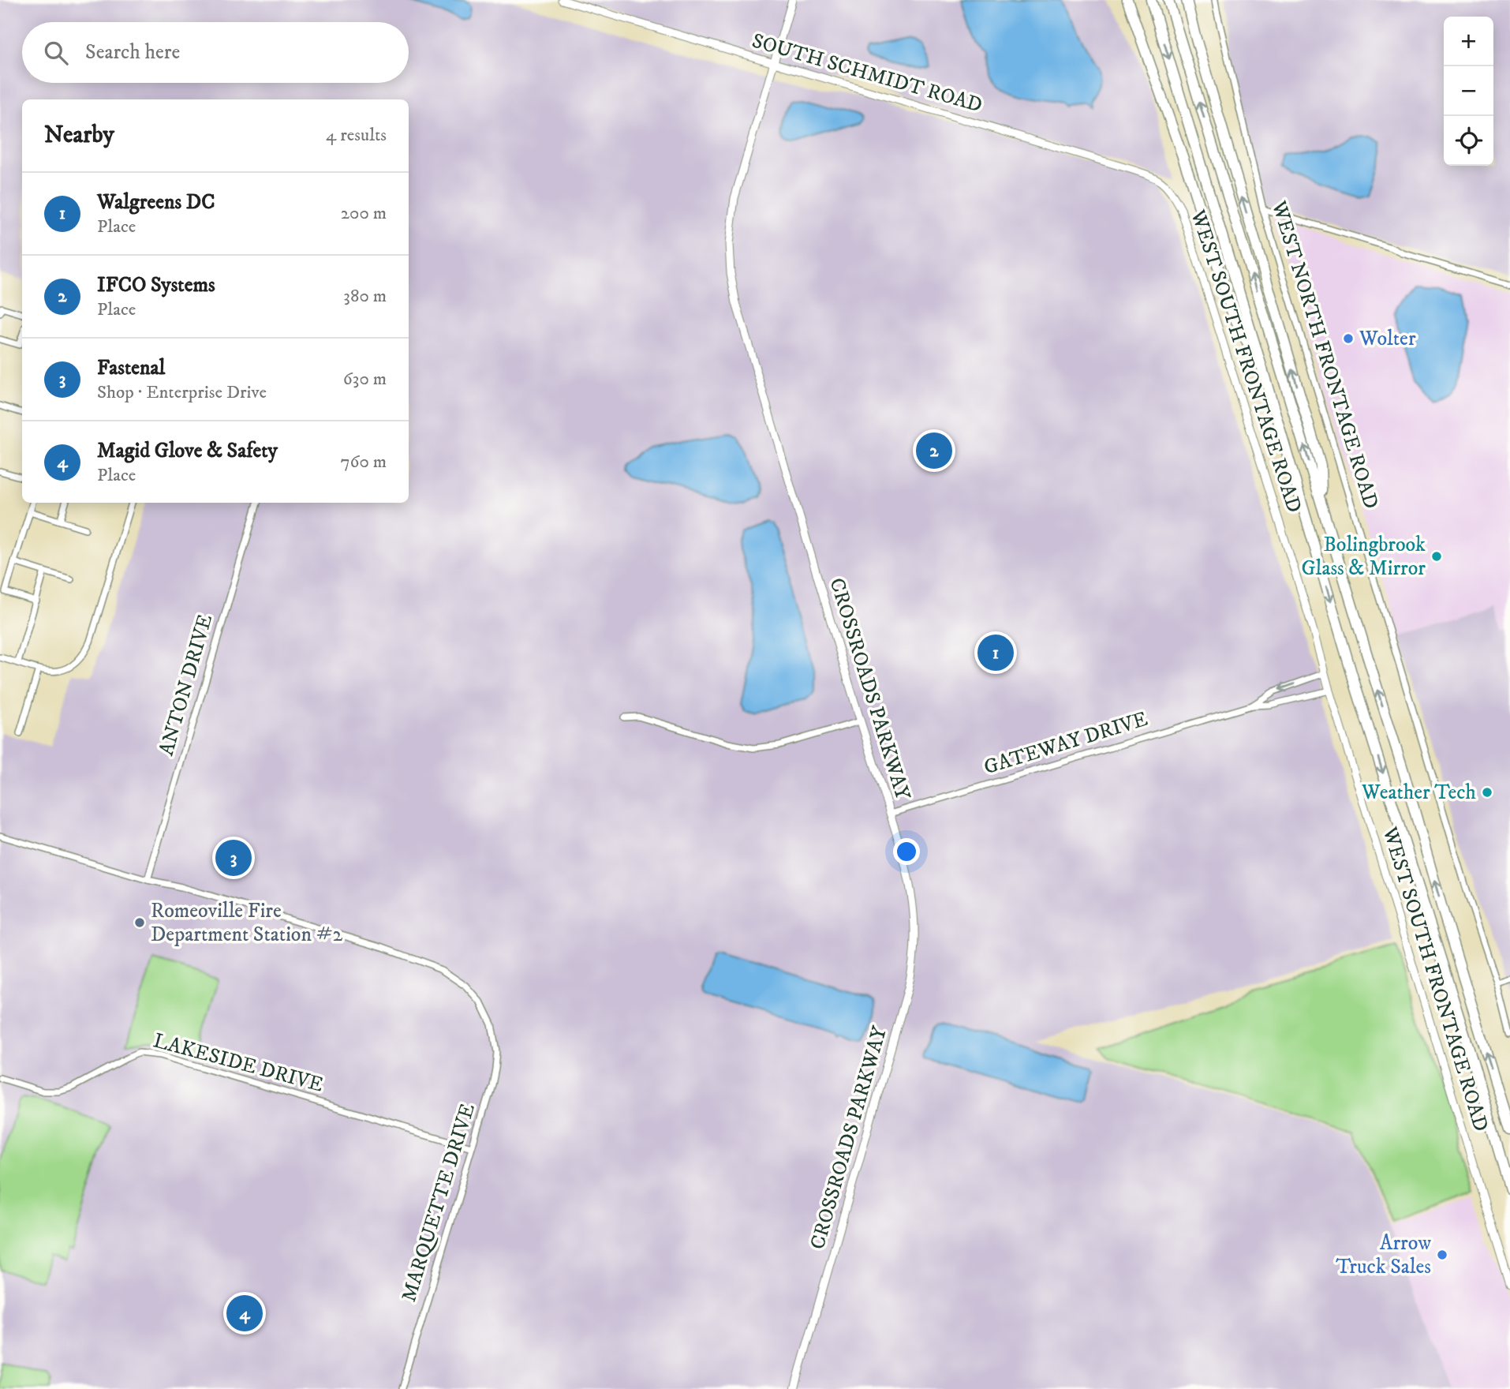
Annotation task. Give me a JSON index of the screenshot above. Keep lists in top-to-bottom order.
{
  "streets": {
    "street": [
      "SOUTH SCHMIDT ROAD",
      "WEST NORTH FRONTAGE ROAD",
      "WEST SOUTH FRONTAGE ROAD",
      "ANTON DRIVE",
      "CROSSROADS PARKWAY",
      "GATEWAY DRIVE",
      "LAKESIDE DRIVE",
      "MARQUETTE DRIVE"
    ]
  },
  "crossings": [
    ["SOUTH SCHMIDT ROAD", "WEST SOUTH FRONTAGE ROAD"],
    ["SOUTH SCHMIDT ROAD", "CROSSROADS PARKWAY"],
    ["WEST SOUTH FRONTAGE ROAD", "GATEWAY DRIVE"],
    ["ANTON DRIVE", "MARQUETTE DRIVE"],
    ["CROSSROADS PARKWAY", "GATEWAY DRIVE"],
    ["LAKESIDE DRIVE", "MARQUETTE DRIVE"]
  ],
  "places": [
    "Wolter",
    "Bolingbrook Glass & Mirror",
    "Weather Tech",
    "Romeoville Fire Department Station #2",
    "Arrow Truck Sales"
  ],
  "page": {
    "map_buttons": ["+", "−"],
    "search": "Search here",
    "heading": ["Nearby", "4 results"],
    "list": [
      {
        "mark": "1",
        "name": "Walgreens DC",
        "note": "Place",
        "value": "200 m"
      },
      {
        "mark": "2",
        "name": "IFCO Systems",
        "note": "Place",
        "value": "380 m"
      },
      {
        "mark": "3",
        "name": "Fastenal",
        "note": "Shop · Enterprise Drive",
        "value": "630 m"
      },
      {
        "mark": "4",
        "name": "Magid Glove & Safety",
        "note": "Place",
        "value": "760 m"
      }
    ],
    "pins": [
      "2",
      "1",
      "3",
      "4"
    ]
  }
}
